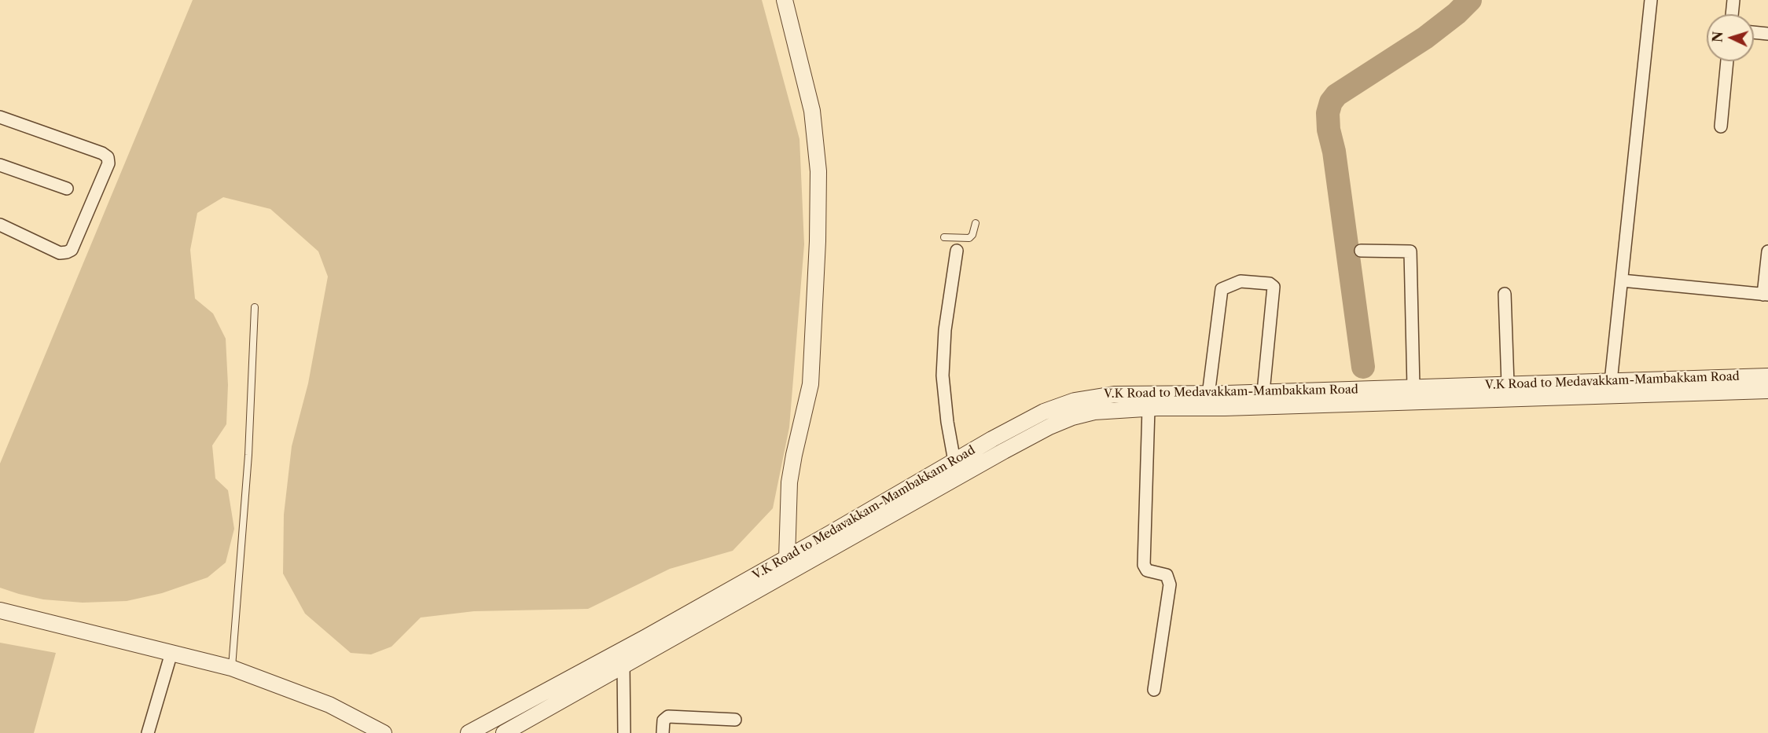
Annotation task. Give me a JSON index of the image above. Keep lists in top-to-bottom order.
{
  "streets": {
    "street": ["V.K Road to Medavakkam-Mambakkam Road"]
  },
  "north": "left"
}
